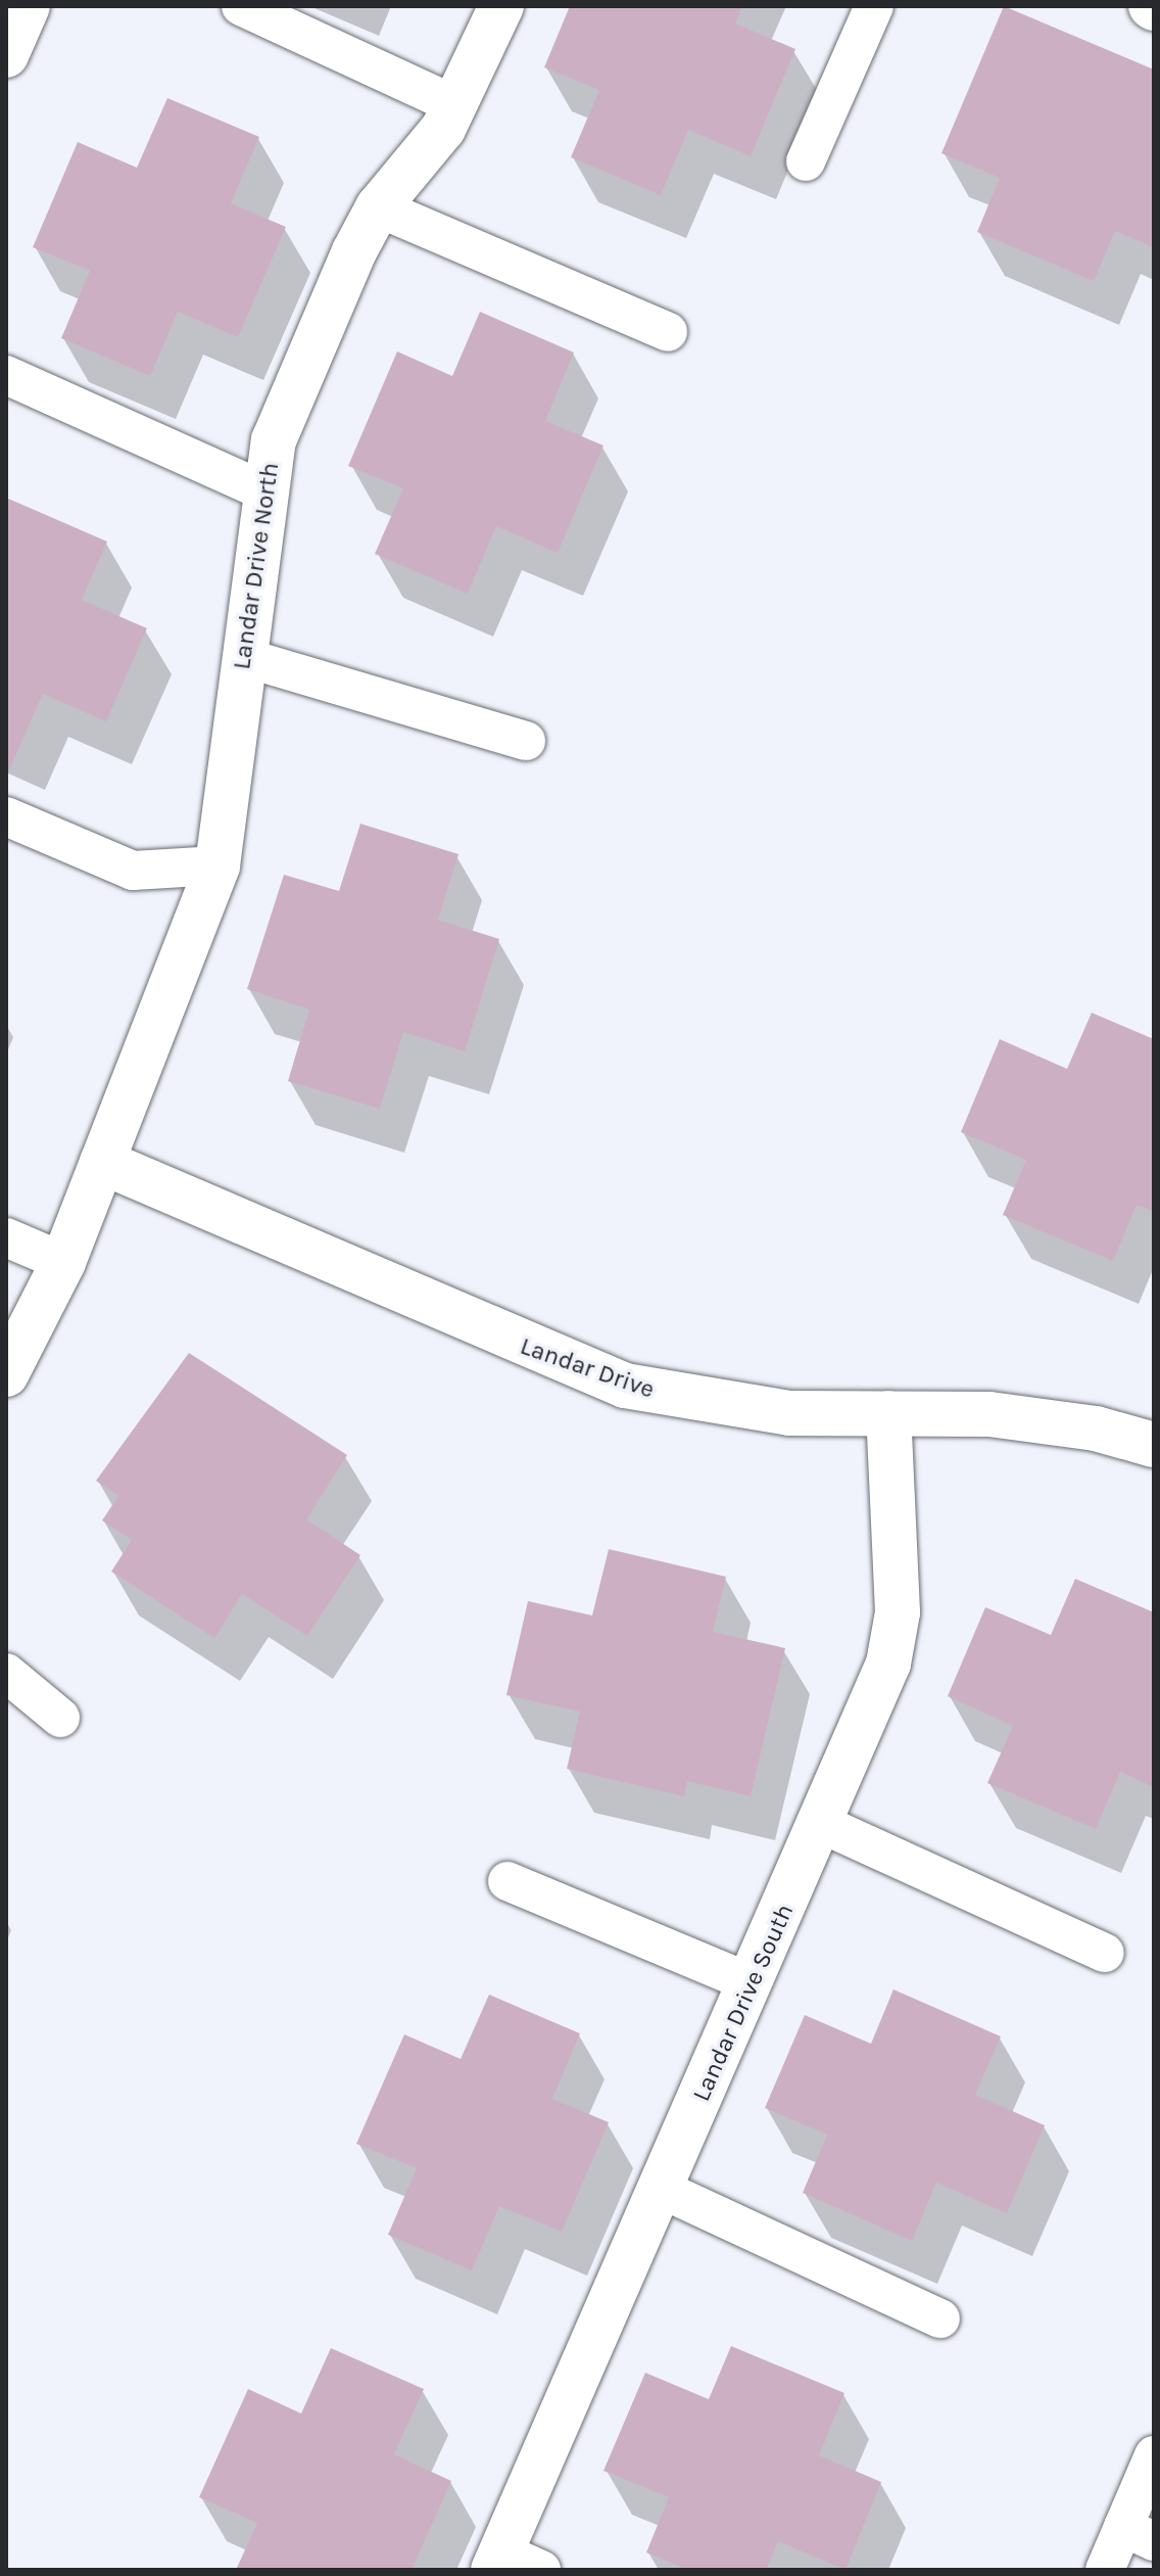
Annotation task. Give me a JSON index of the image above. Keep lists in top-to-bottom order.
{
  "streets": {
    "street": ["Landar Drive North", "Landar Drive", "Landar Drive South"]
  },
  "crossings": [
    ["Landar Drive North", "Landar Drive"],
    ["Landar Drive", "Landar Drive South"]
  ]
}
